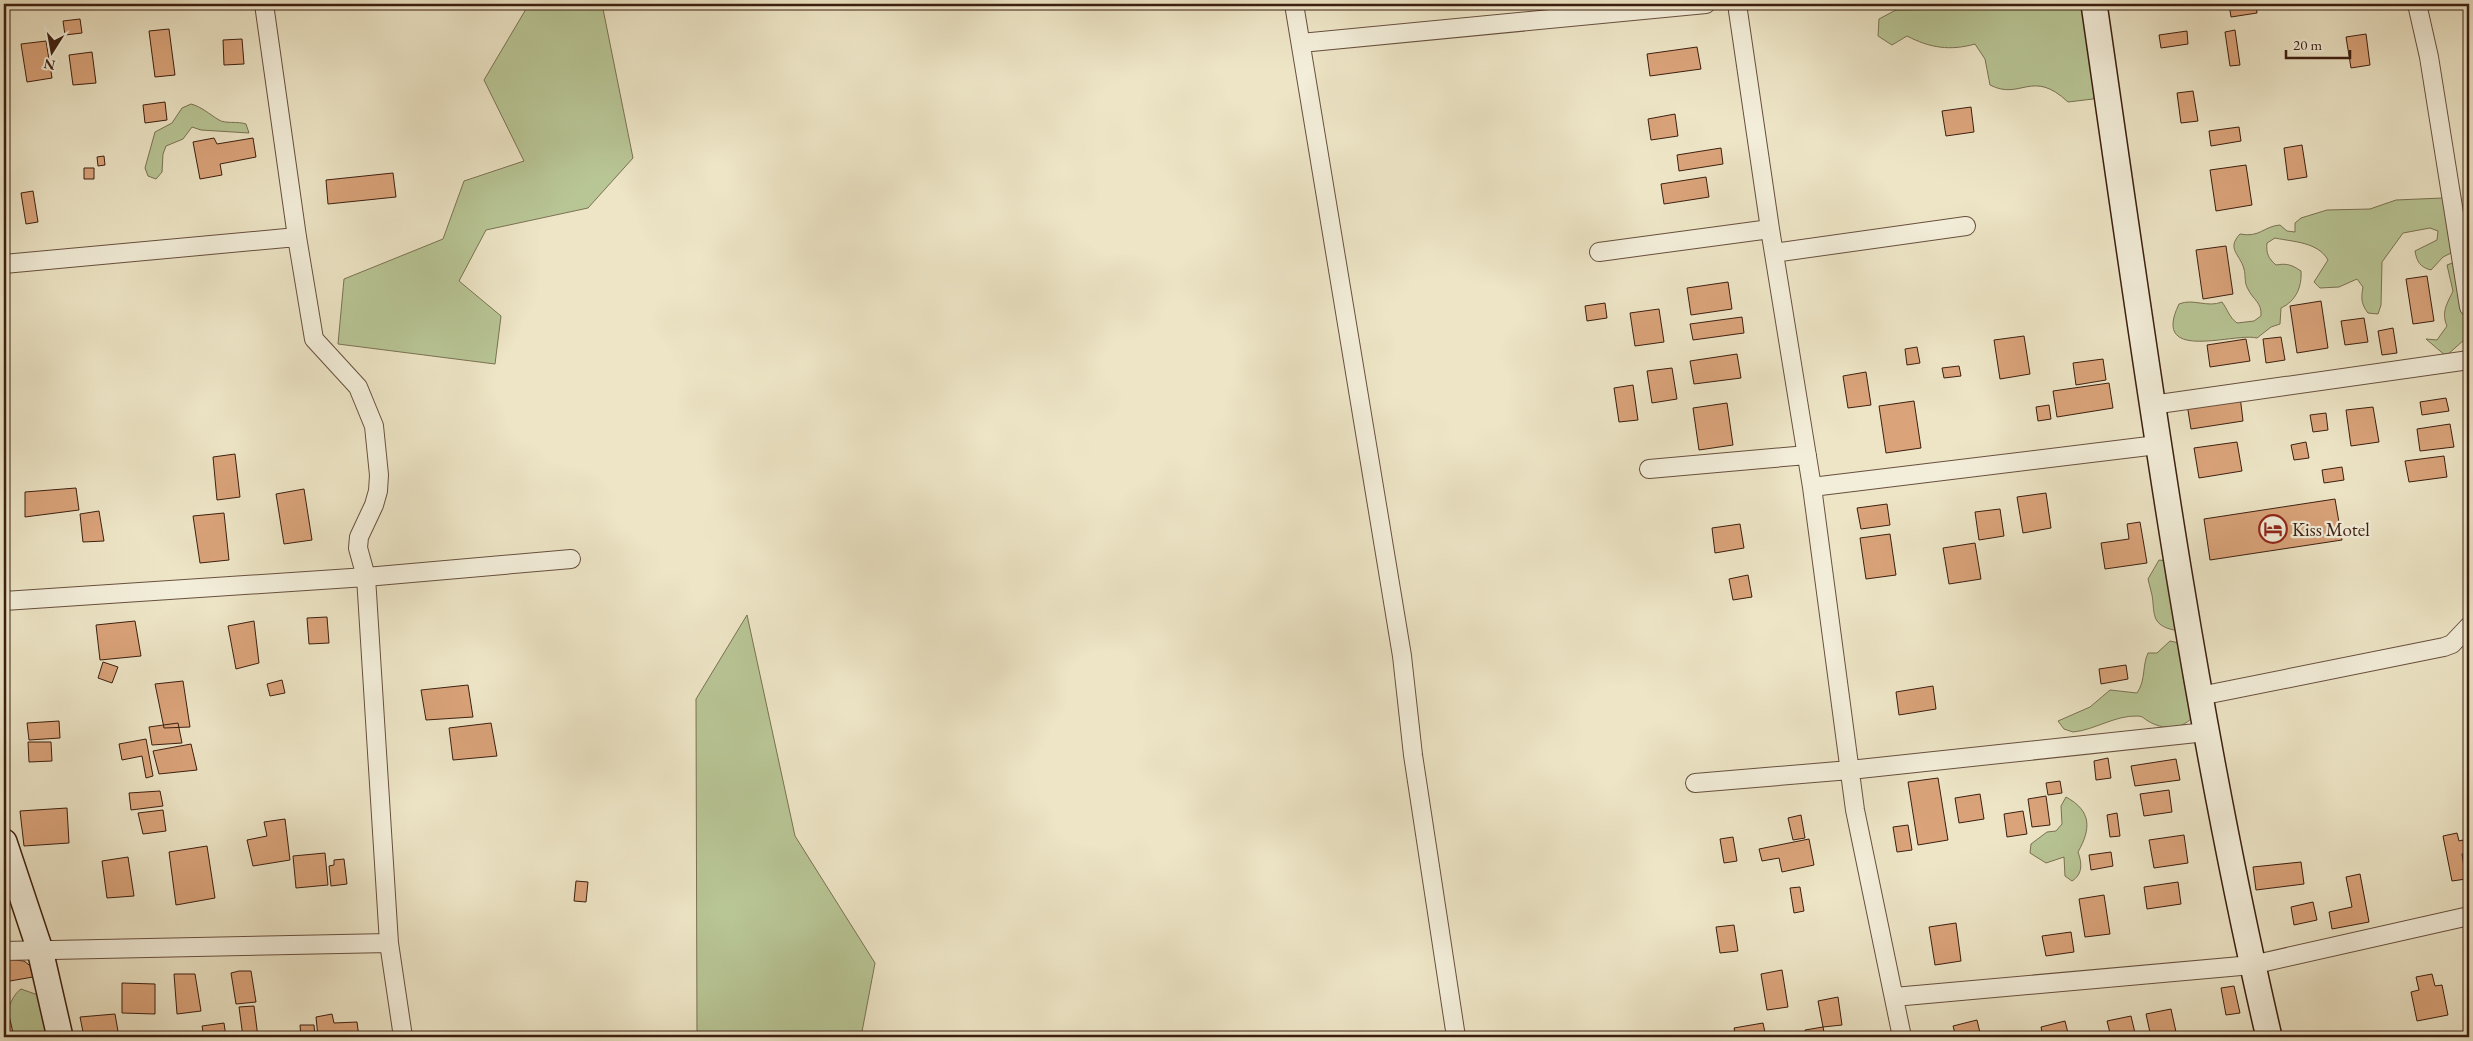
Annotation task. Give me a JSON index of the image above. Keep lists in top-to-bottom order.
{
  "places": {
    "hotel": ["Kiss Motel"]
  },
  "scale_bar": "20 m",
  "north": "bottom"
}
